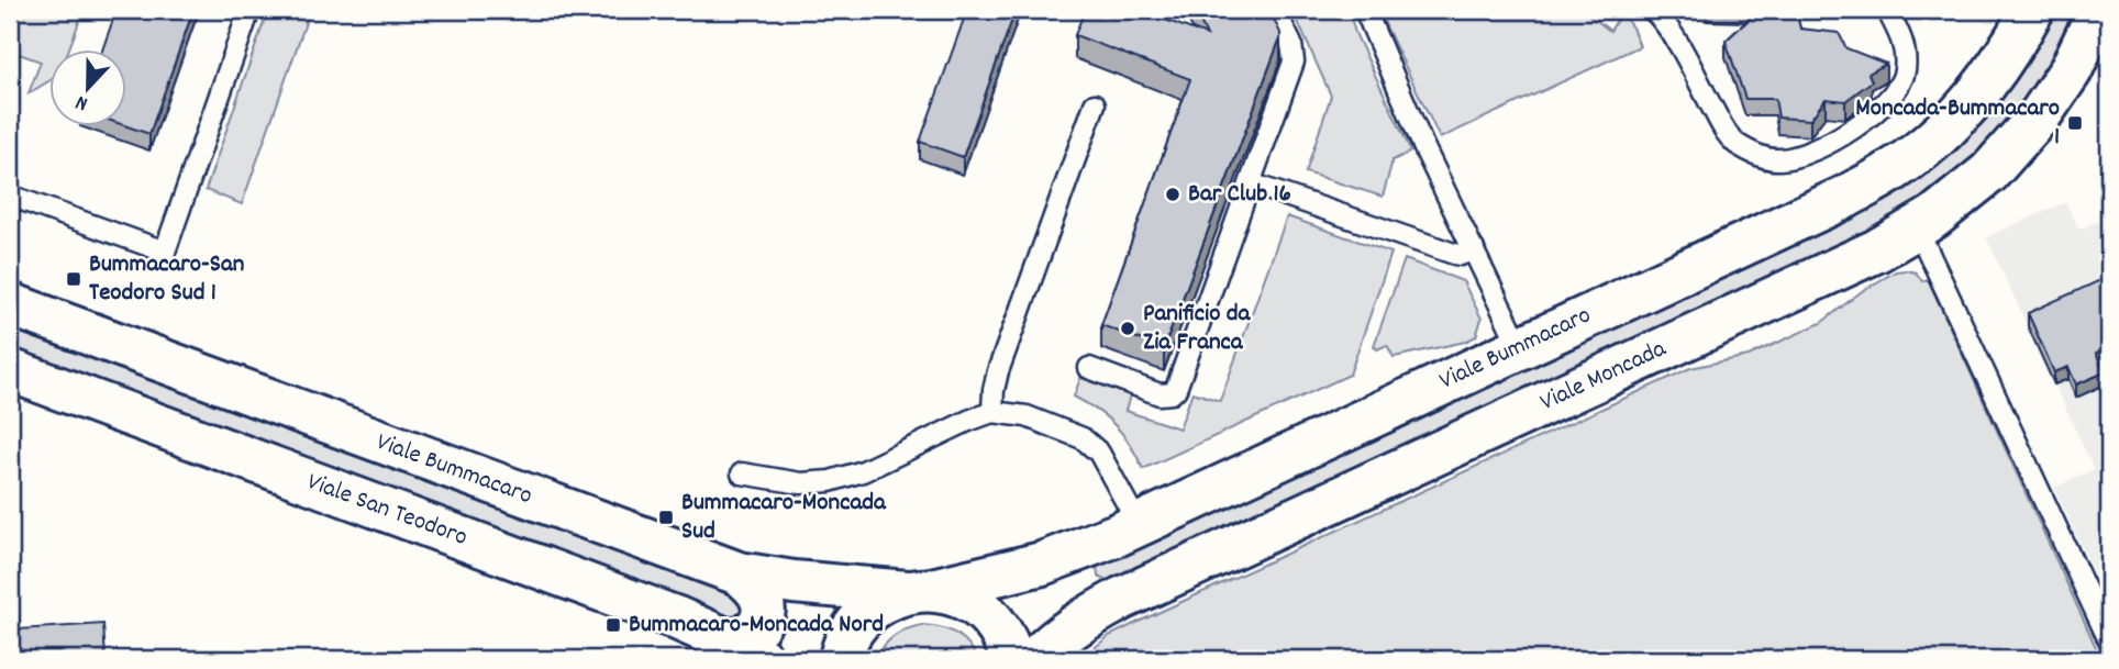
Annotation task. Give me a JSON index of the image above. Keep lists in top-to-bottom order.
{
  "streets": {
    "main road": ["Viale Bummacaro", "Viale Moncada", "Viale San Teodoro"]
  },
  "places": {
    "transit": [
      "Moncada-Bummacaro 1",
      "Bummacaro-San Teodoro Sud 1",
      "Bummacaro-Moncada Sud",
      "Bummacaro-Moncada Nord"
    ],
    "other": ["Bar Club 16", "Panificio da Zia Franca"]
  },
  "north": "bottom"
}
